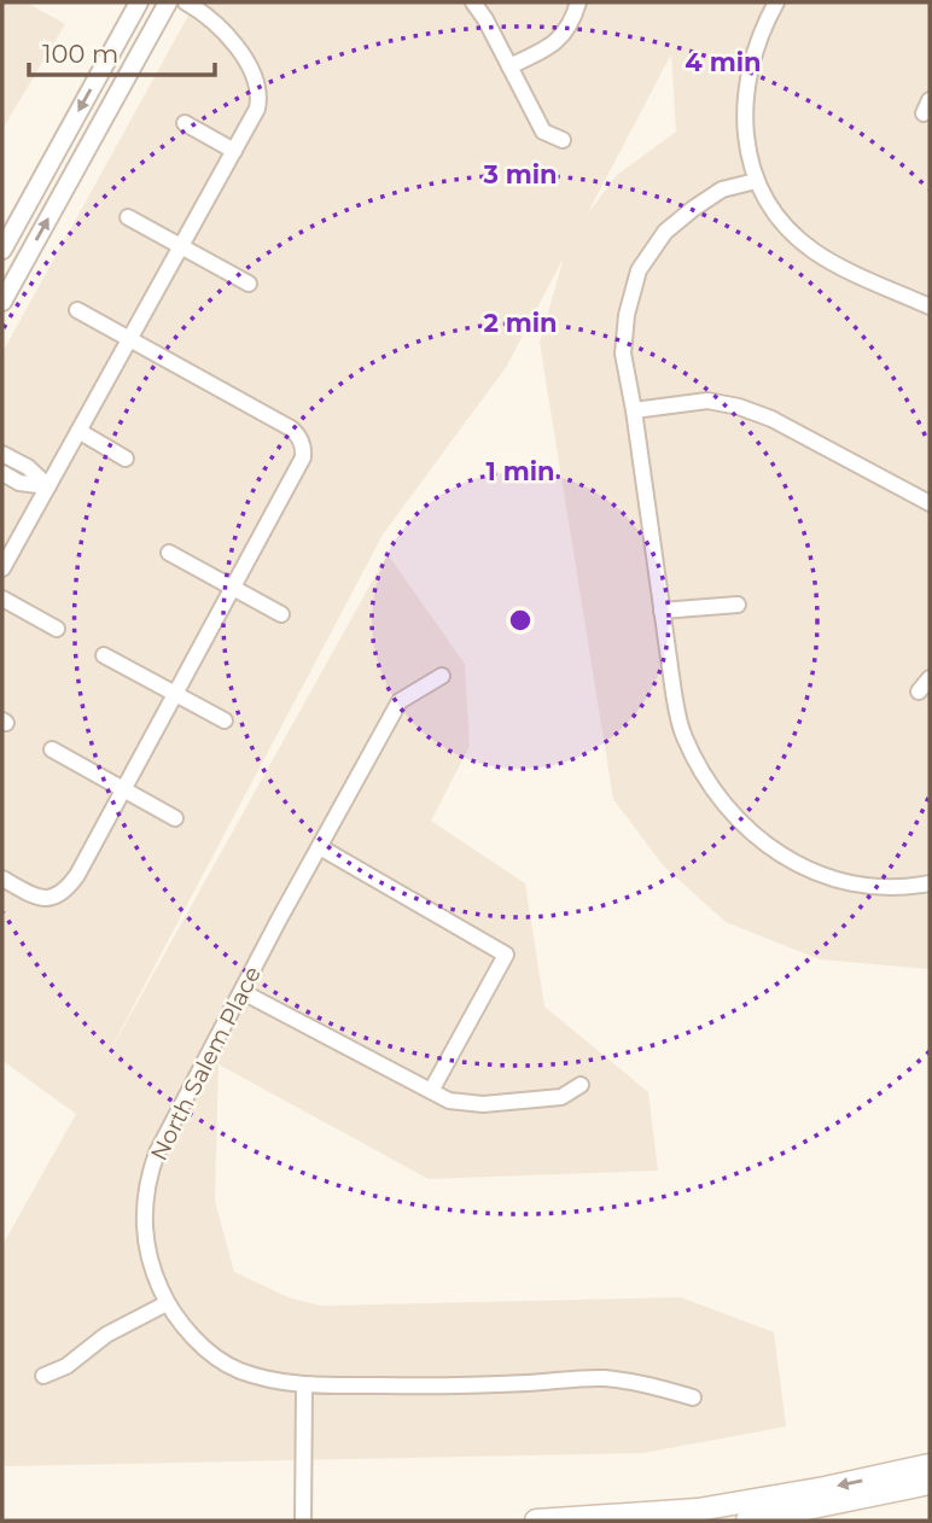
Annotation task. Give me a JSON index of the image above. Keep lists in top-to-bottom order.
{
  "streets": {
    "street": ["North Salem Place"]
  },
  "scale_bar": "100 m",
  "rings": [
    "4 min",
    "3 min",
    "2 min",
    "1 min"
  ]
}
